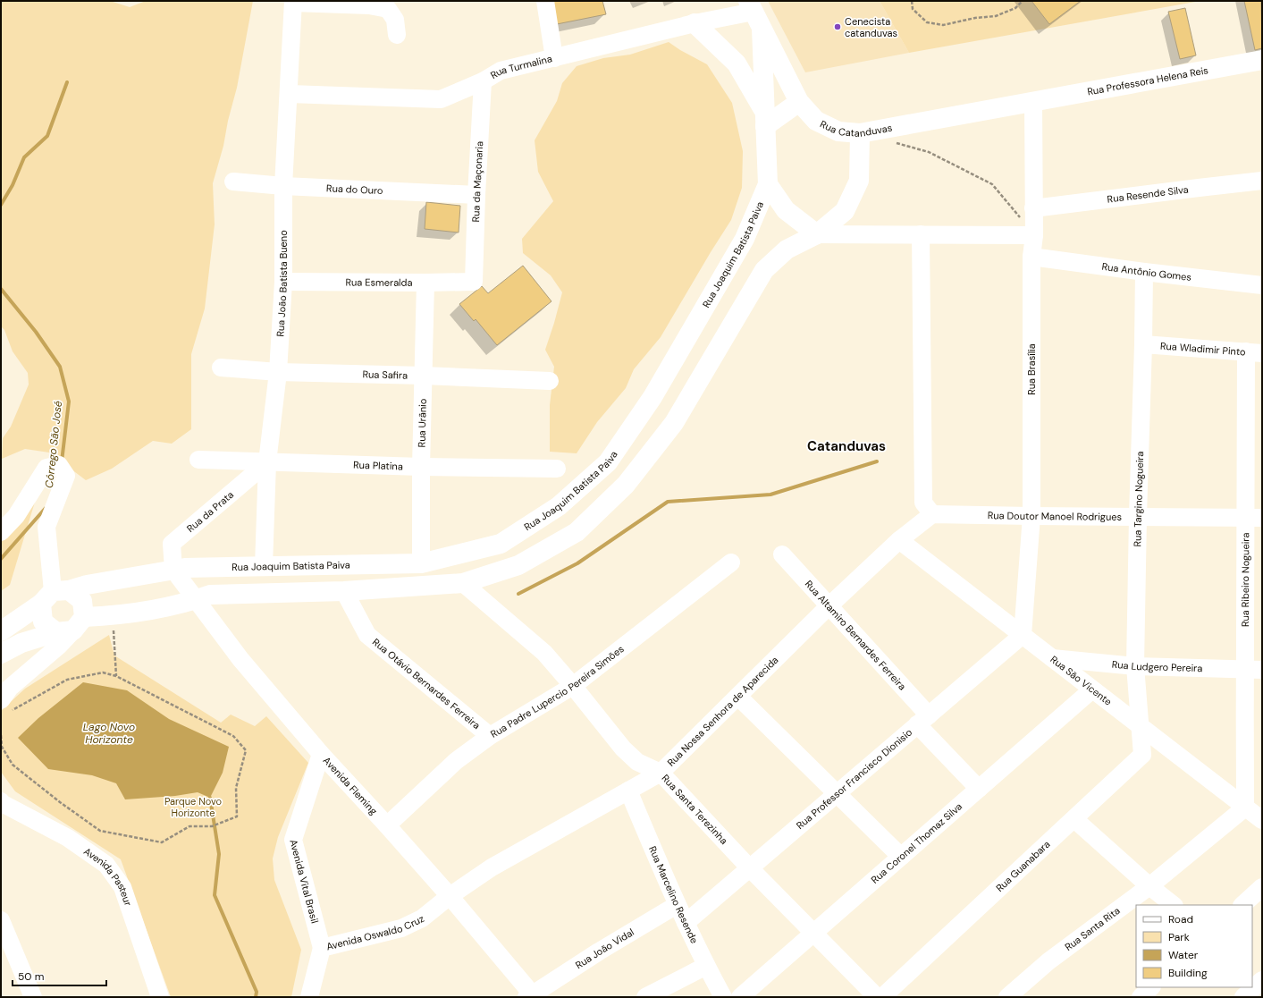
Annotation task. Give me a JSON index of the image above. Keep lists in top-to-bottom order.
{
  "streets": {
    "main road": ["Rua Professora Helena Reis", "Rua Catanduvas", "Rua Joaquim Batista Paiva"],
    "street": [
      "Rua Turmalina",
      "Rua da Maçonaria",
      "Rua do Ouro",
      "Rua Resende Silva",
      "Rua Antônio Gomes",
      "Rua Esmeralda",
      "Rua João Batista Bueno",
      "Rua Wladimir Pinto",
      "Rua Brasília",
      "Rua Safira",
      "Rua Urânio",
      "Rua Platina",
      "Rua Targino Nogueira",
      "Rua da Prata",
      "Rua Doutor Manoel Rodrigues",
      "Rua Ribeiro Nogueira",
      "Rua Altamiro Bernardes Ferreira",
      "Rua Ludgero Pereira",
      "Rua São Vicente",
      "Rua Otávio Bernardes Ferreira",
      "Rua Padre Lupercio Pereira Simões",
      "Rua Nossa Senhora de Aparecida",
      "Rua Professor Francisco Dionisio",
      "Avenida Fleming",
      "Rua Santa Terezinha",
      "Rua Coronel Thomaz Silva",
      "Rua Guanabara",
      "Avenida Pasteur",
      "Avenida Vital Brasil",
      "Rua Marcelino Resende",
      "Rua Santa Rita",
      "Avenida Oswaldo Cruz",
      "Rua João Vidal"
    ]
  },
  "crossings": [
    ["Rua Turmalina", "Rua Catanduvas"],
    ["Rua Turmalina", "Rua da Maçonaria"],
    ["Rua Turmalina", "Rua João Batista Bueno"],
    ["Rua Professora Helena Reis", "Rua Catanduvas"],
    ["Rua Professora Helena Reis", "Rua Brasília"],
    ["Rua Catanduvas", "Rua Joaquim Batista Paiva"],
    ["Rua Catanduvas", "Rua Brasília"],
    ["Rua da Maçonaria", "Rua do Ouro"],
    ["Rua da Maçonaria", "Rua Esmeralda"],
    ["Rua do Ouro", "Rua João Batista Bueno"],
    ["Rua Resende Silva", "Rua Brasília"],
    ["Rua Joaquim Batista Paiva", "Rua João Batista Bueno"],
    ["Rua Joaquim Batista Paiva", "Rua Urânio"],
    ["Rua Joaquim Batista Paiva", "Rua da Prata"],
    ["Rua Joaquim Batista Paiva", "Avenida Fleming"],
    ["Rua Antônio Gomes", "Rua Brasília"],
    ["Rua Antônio Gomes", "Rua Targino Nogueira"],
    ["Rua Esmeralda", "Rua João Batista Bueno"],
    ["Rua Esmeralda", "Rua Urânio"],
    ["Rua João Batista Bueno", "Rua Safira"],
    ["Rua João Batista Bueno", "Rua Platina"],
    ["Rua João Batista Bueno", "Rua da Prata"],
    ["Rua Wladimir Pinto", "Rua Targino Nogueira"],
    ["Rua Wladimir Pinto", "Rua Ribeiro Nogueira"],
    ["Rua Brasília", "Rua Doutor Manoel Rodrigues"],
    ["Rua Brasília", "Rua São Vicente"],
    ["Rua Brasília", "Rua Professor Francisco Dionisio"],
    ["Rua Safira", "Rua Urânio"],
    ["Rua Urânio", "Rua Platina"],
    ["Rua Platina", "Rua da Prata"],
    ["Rua Targino Nogueira", "Rua Doutor Manoel Rodrigues"],
    ["Rua Targino Nogueira", "Rua Ludgero Pereira"],
    ["Rua Targino Nogueira", "Rua São Vicente"],
    ["Rua Targino Nogueira", "Rua Guanabara"],
    ["Rua da Prata", "Avenida Fleming"],
    ["Rua Doutor Manoel Rodrigues", "Rua Ribeiro Nogueira"],
    ["Rua Ribeiro Nogueira", "Rua Ludgero Pereira"],
    ["Rua Ribeiro Nogueira", "Rua São Vicente"],
    ["Rua Ribeiro Nogueira", "Rua Santa Rita"],
    ["Rua Altamiro Bernardes Ferreira", "Rua Nossa Senhora de Aparecida"],
    ["Rua Altamiro Bernardes Ferreira", "Rua Professor Francisco Dionisio"],
    ["Rua Altamiro Bernardes Ferreira", "Rua Coronel Thomaz Silva"],
    ["Rua Ludgero Pereira", "Rua São Vicente"],
    ["Rua São Vicente", "Rua Nossa Senhora de Aparecida"],
    ["Rua São Vicente", "Rua Professor Francisco Dionisio"],
    ["Rua São Vicente", "Rua Coronel Thomaz Silva"],
    ["Rua São Vicente", "Rua Guanabara"],
    ["Rua São Vicente", "Rua Santa Rita"],
    ["Rua Otávio Bernardes Ferreira", "Rua Padre Lupercio Pereira Simões"],
    ["Rua Padre Lupercio Pereira Simões", "Avenida Fleming"],
    ["Rua Padre Lupercio Pereira Simões", "Rua Santa Terezinha"],
    ["Rua Nossa Senhora de Aparecida", "Avenida Fleming"],
    ["Rua Nossa Senhora de Aparecida", "Rua Santa Terezinha"],
    ["Rua Nossa Senhora de Aparecida", "Rua Marcelino Resende"],
    ["Rua Nossa Senhora de Aparecida", "Avenida Oswaldo Cruz"],
    ["Rua Professor Francisco Dionisio", "Rua Santa Terezinha"],
    ["Rua Professor Francisco Dionisio", "Rua Marcelino Resende"],
    ["Avenida Fleming", "Avenida Vital Brasil"],
    ["Avenida Fleming", "Avenida Oswaldo Cruz"],
    ["Avenida Fleming", "Rua João Vidal"],
    ["Rua Santa Terezinha", "Rua Coronel Thomaz Silva"],
    ["Avenida Vital Brasil", "Avenida Oswaldo Cruz"],
    ["Rua Marcelino Resende", "Rua João Vidal"]
  ],
  "districts": ["Catanduvas"],
  "water": ["Córrego São José", "Lago Novo Horizonte"],
  "parks": ["Parque Novo Horizonte"],
  "places": ["Cenecista catanduvas"],
  "legend": [
    "Road",
    "Park",
    "Water",
    "Building"
  ],
  "scale_bar": "50 m"
}
